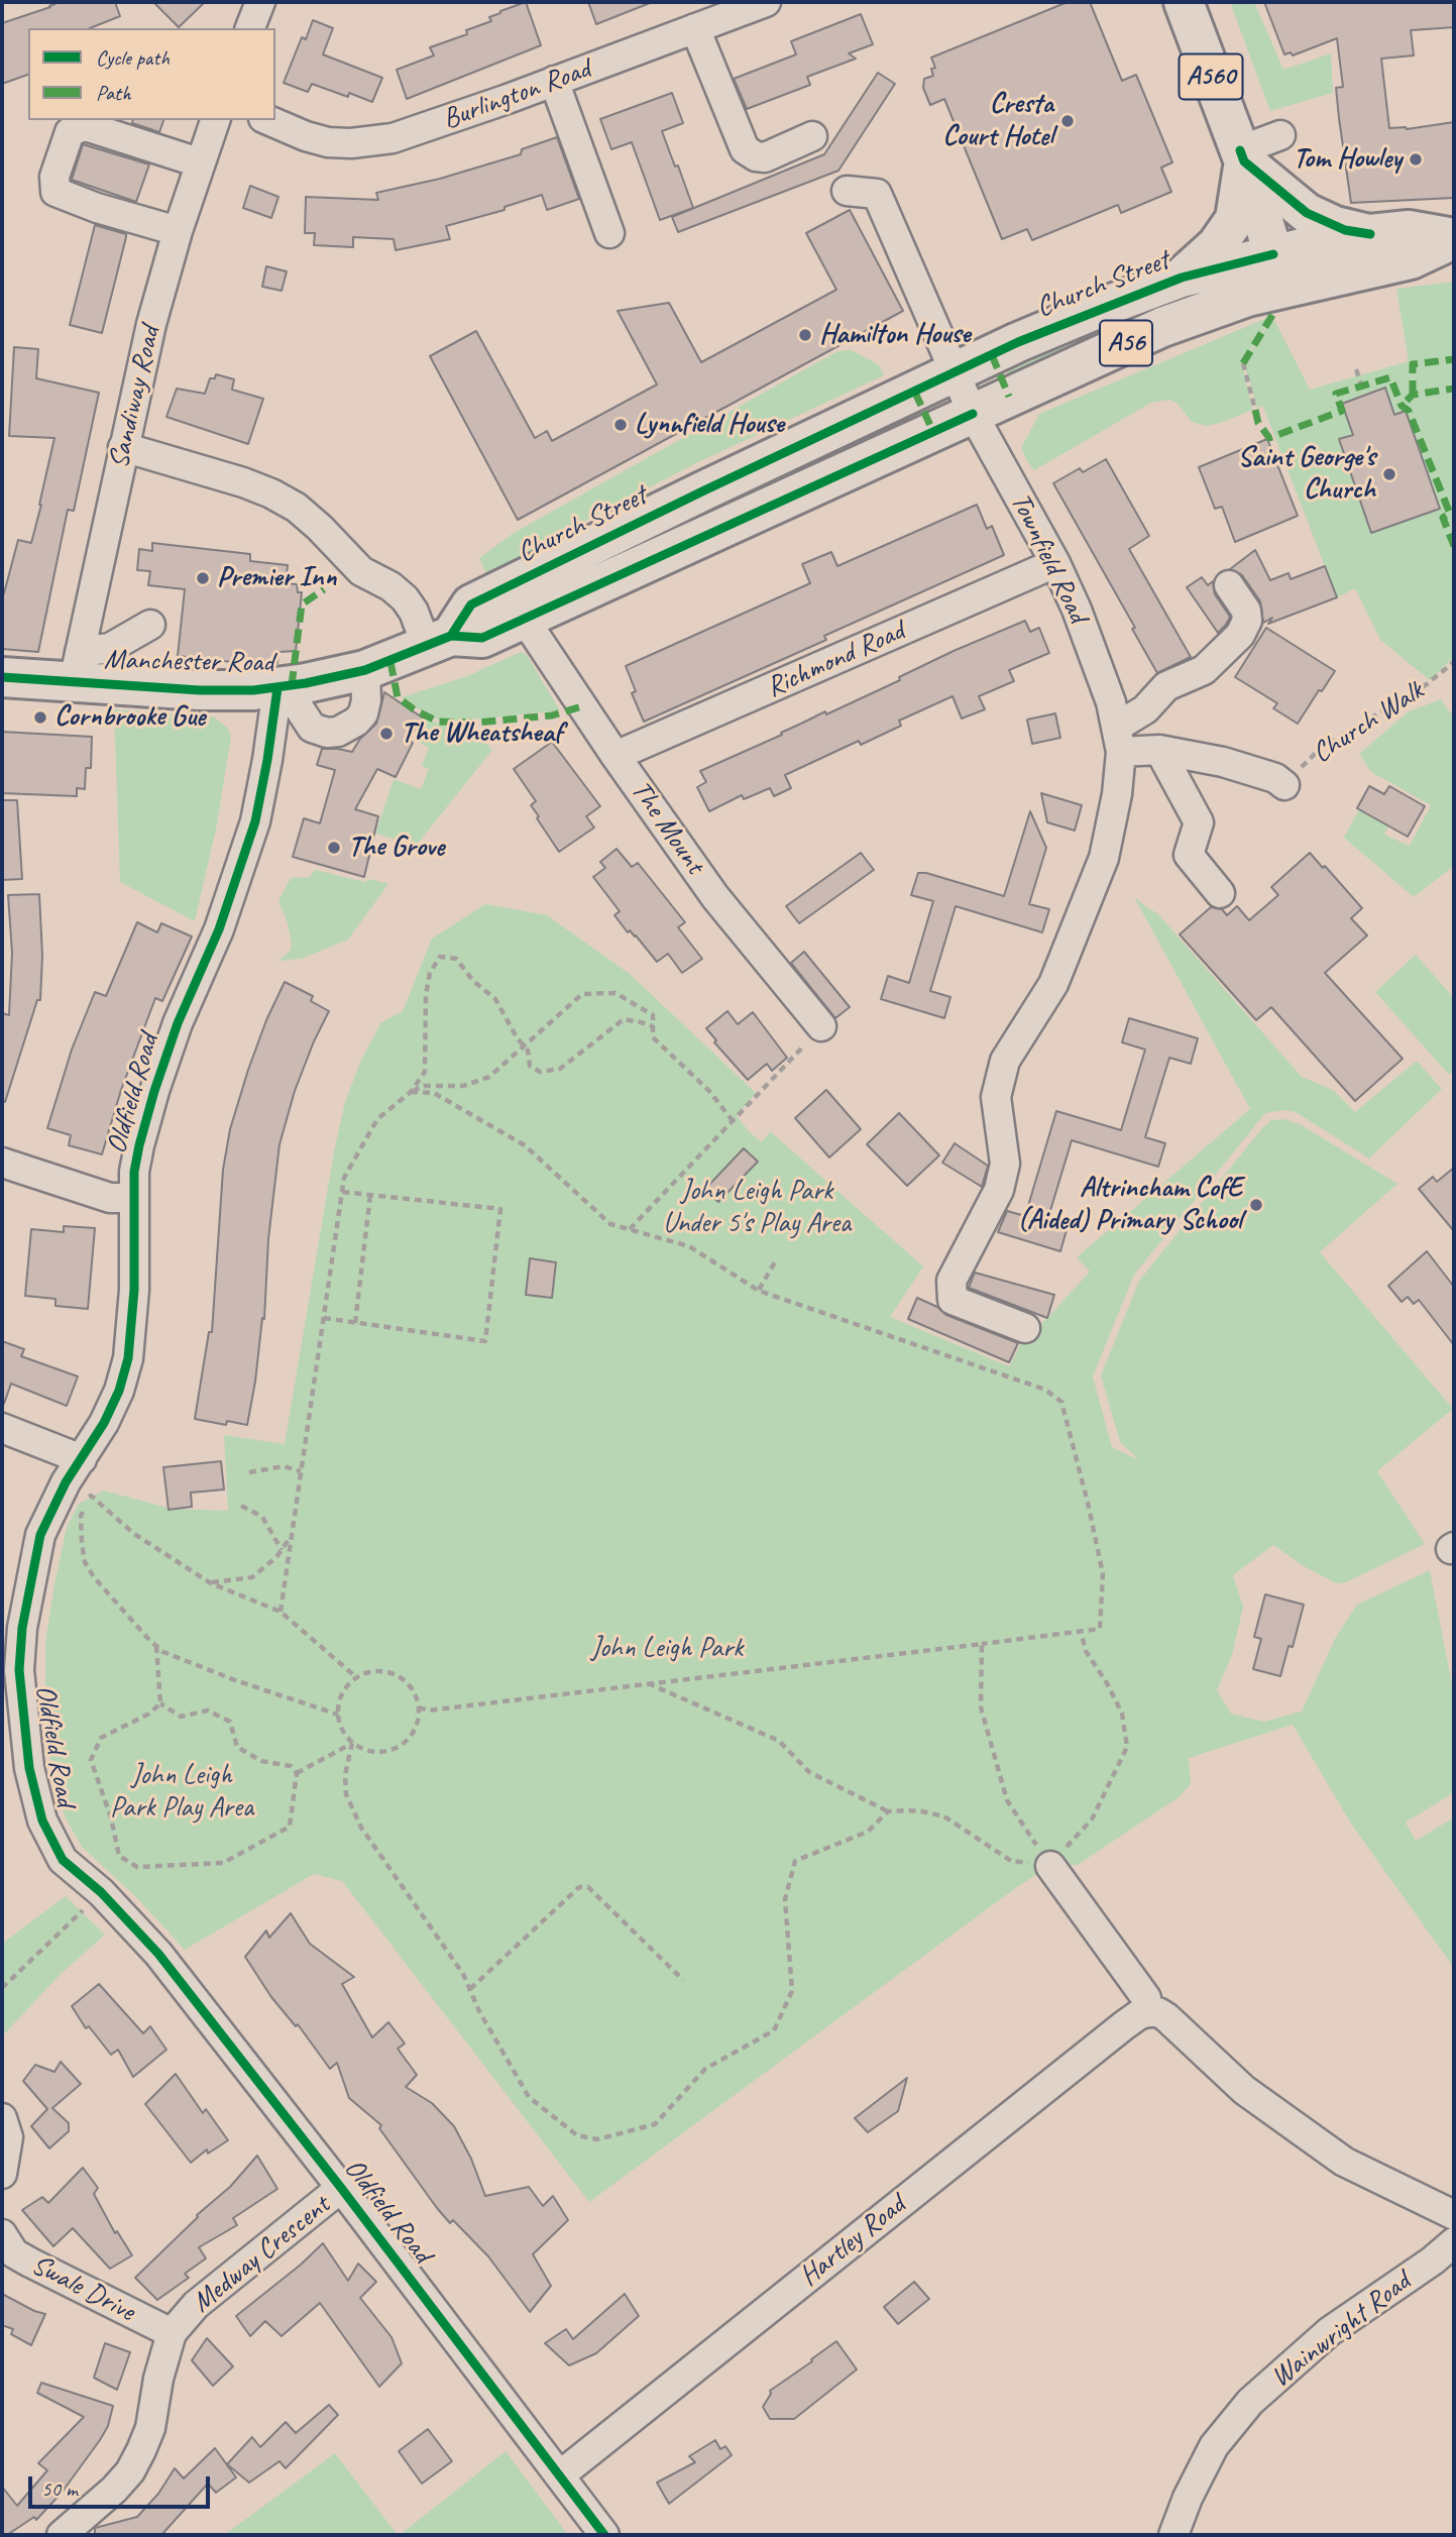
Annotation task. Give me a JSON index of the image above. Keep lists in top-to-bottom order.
{
  "streets": {
    "highway": [
      "A560",
      "Church Street",
      "A56",
      "Manchester Road"
    ],
    "street": [
      "Burlington Road",
      "Sandiway Road",
      "Townfield Road",
      "Richmond Road",
      "Church Walk",
      "The Mount",
      "Oldfield Road",
      "Hartley Road",
      "Medway Crescent",
      "Swale Drive",
      "Wainwright Road"
    ]
  },
  "crossings": [
    ["A560", "Church Street"],
    ["Church Street", "Townfield Road"],
    ["Church Street", "Manchester Road"],
    ["Church Street", "The Mount"],
    ["Sandiway Road", "Manchester Road"],
    ["Townfield Road", "Richmond Road"],
    ["Townfield Road", "Church Walk"],
    ["Richmond Road", "The Mount"],
    ["Manchester Road", "Oldfield Road"],
    ["Oldfield Road", "Hartley Road"],
    ["Oldfield Road", "Medway Crescent"],
    ["Medway Crescent", "Swale Drive"]
  ],
  "parks": ["John Leigh Park Under 5's Play Area", "John Leigh Park", "John Leigh Park Play Area"],
  "places": [
    "Cresta Court Hotel",
    "Tom Howley",
    "Hamilton House",
    "Lynnfield House",
    "Saint George's Church",
    "Premier Inn",
    "Cornbrooke Gue",
    "The Wheatsheaf",
    "The Grove",
    "Altrincham CofE (Aided) Primary School"
  ],
  "legend": ["Cycle path", "Path"],
  "scale_bar": "50 m"
}
